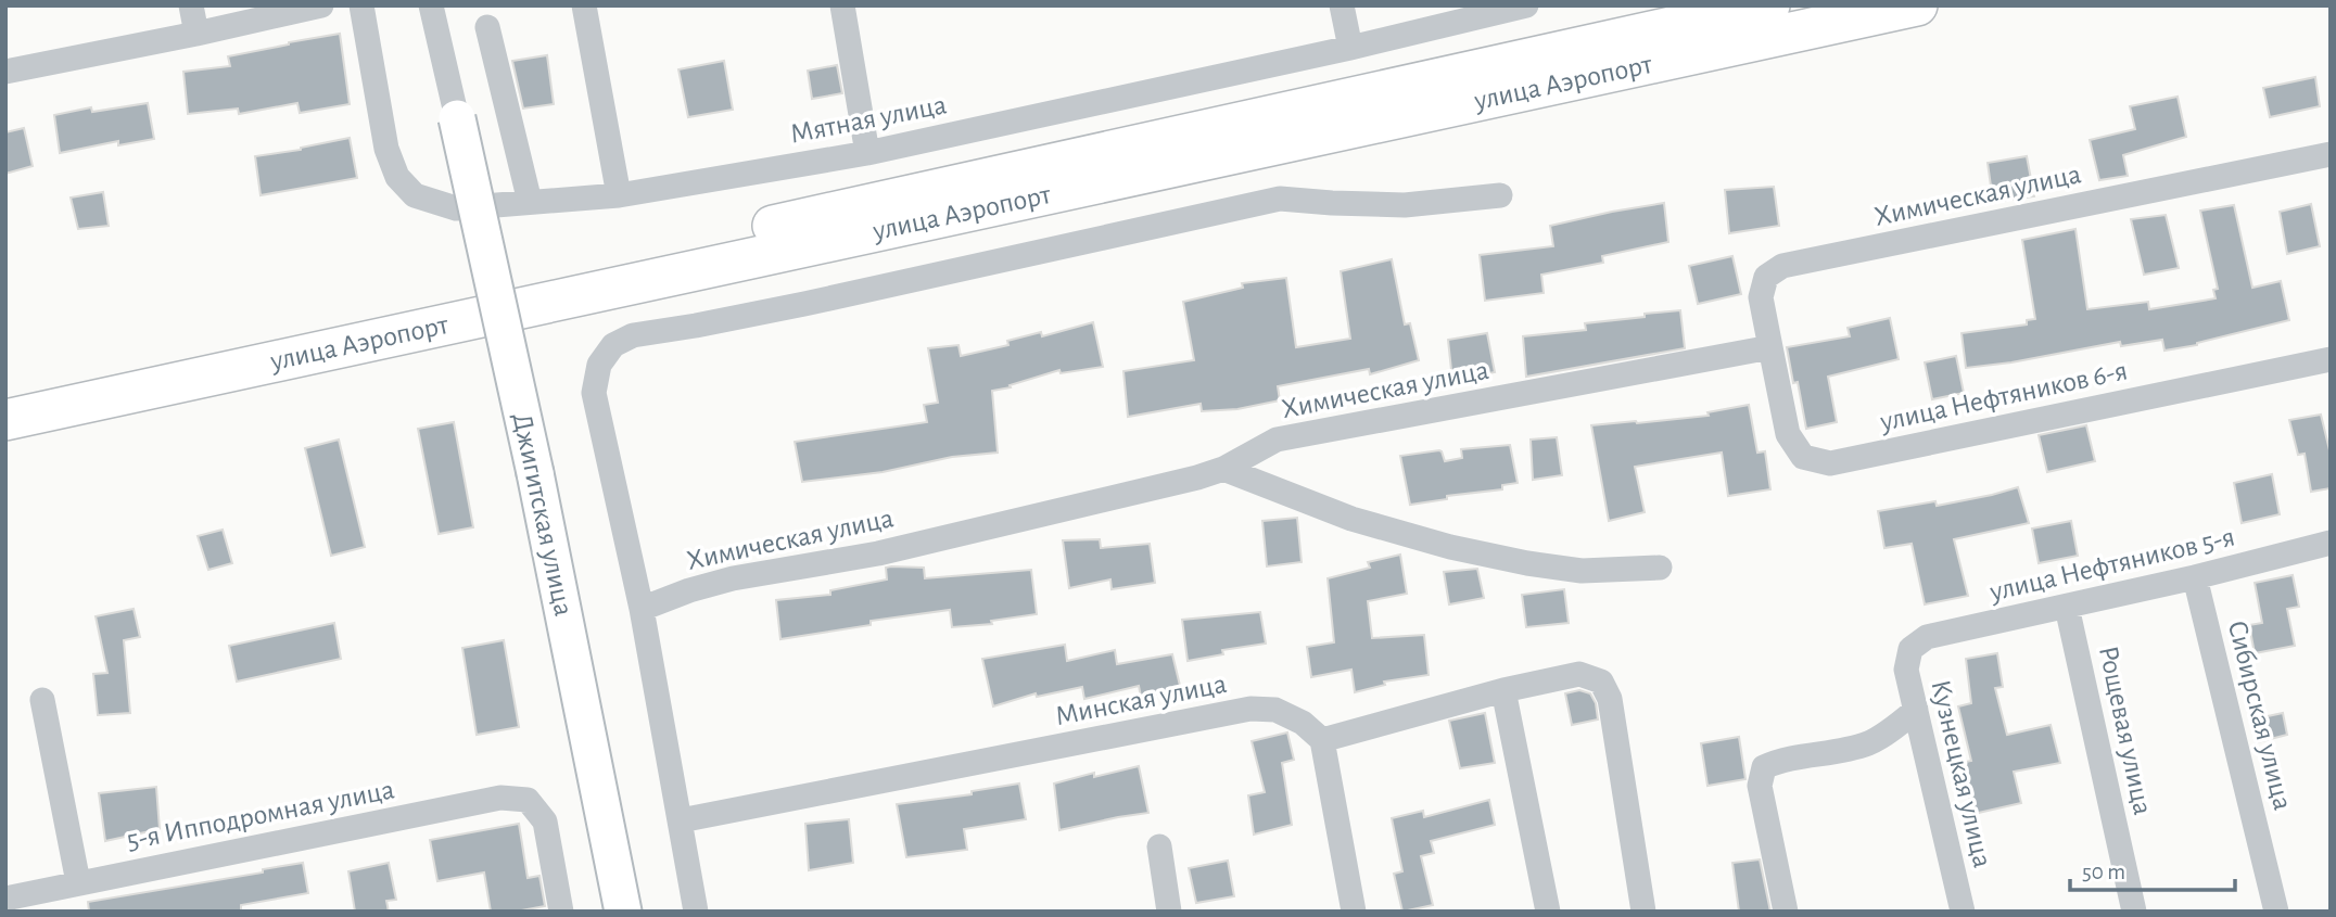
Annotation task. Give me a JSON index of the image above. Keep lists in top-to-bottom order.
{
  "streets": {
    "main road": ["улица Аэропорт"],
    "street": [
      "Мятная улица",
      "Химическая улица",
      "улица Нефтяников 6-я",
      "Джигитская улица",
      "улица Нефтяников 5-я",
      "Минская улица",
      "Сибирская улица",
      "Рощевая улица",
      "Кузнецкая улица",
      "5-я Ипподромная улица"
    ]
  },
  "crossings": [
    ["Химическая улица", "улица Нефтяников 6-я"],
    ["улица Нефтяников 5-я", "Сибирская улица"],
    ["улица Нефтяников 5-я", "Рощевая улица"],
    ["улица Нефтяников 5-я", "Кузнецкая улица"]
  ],
  "scale_bar": "50 m"
}
